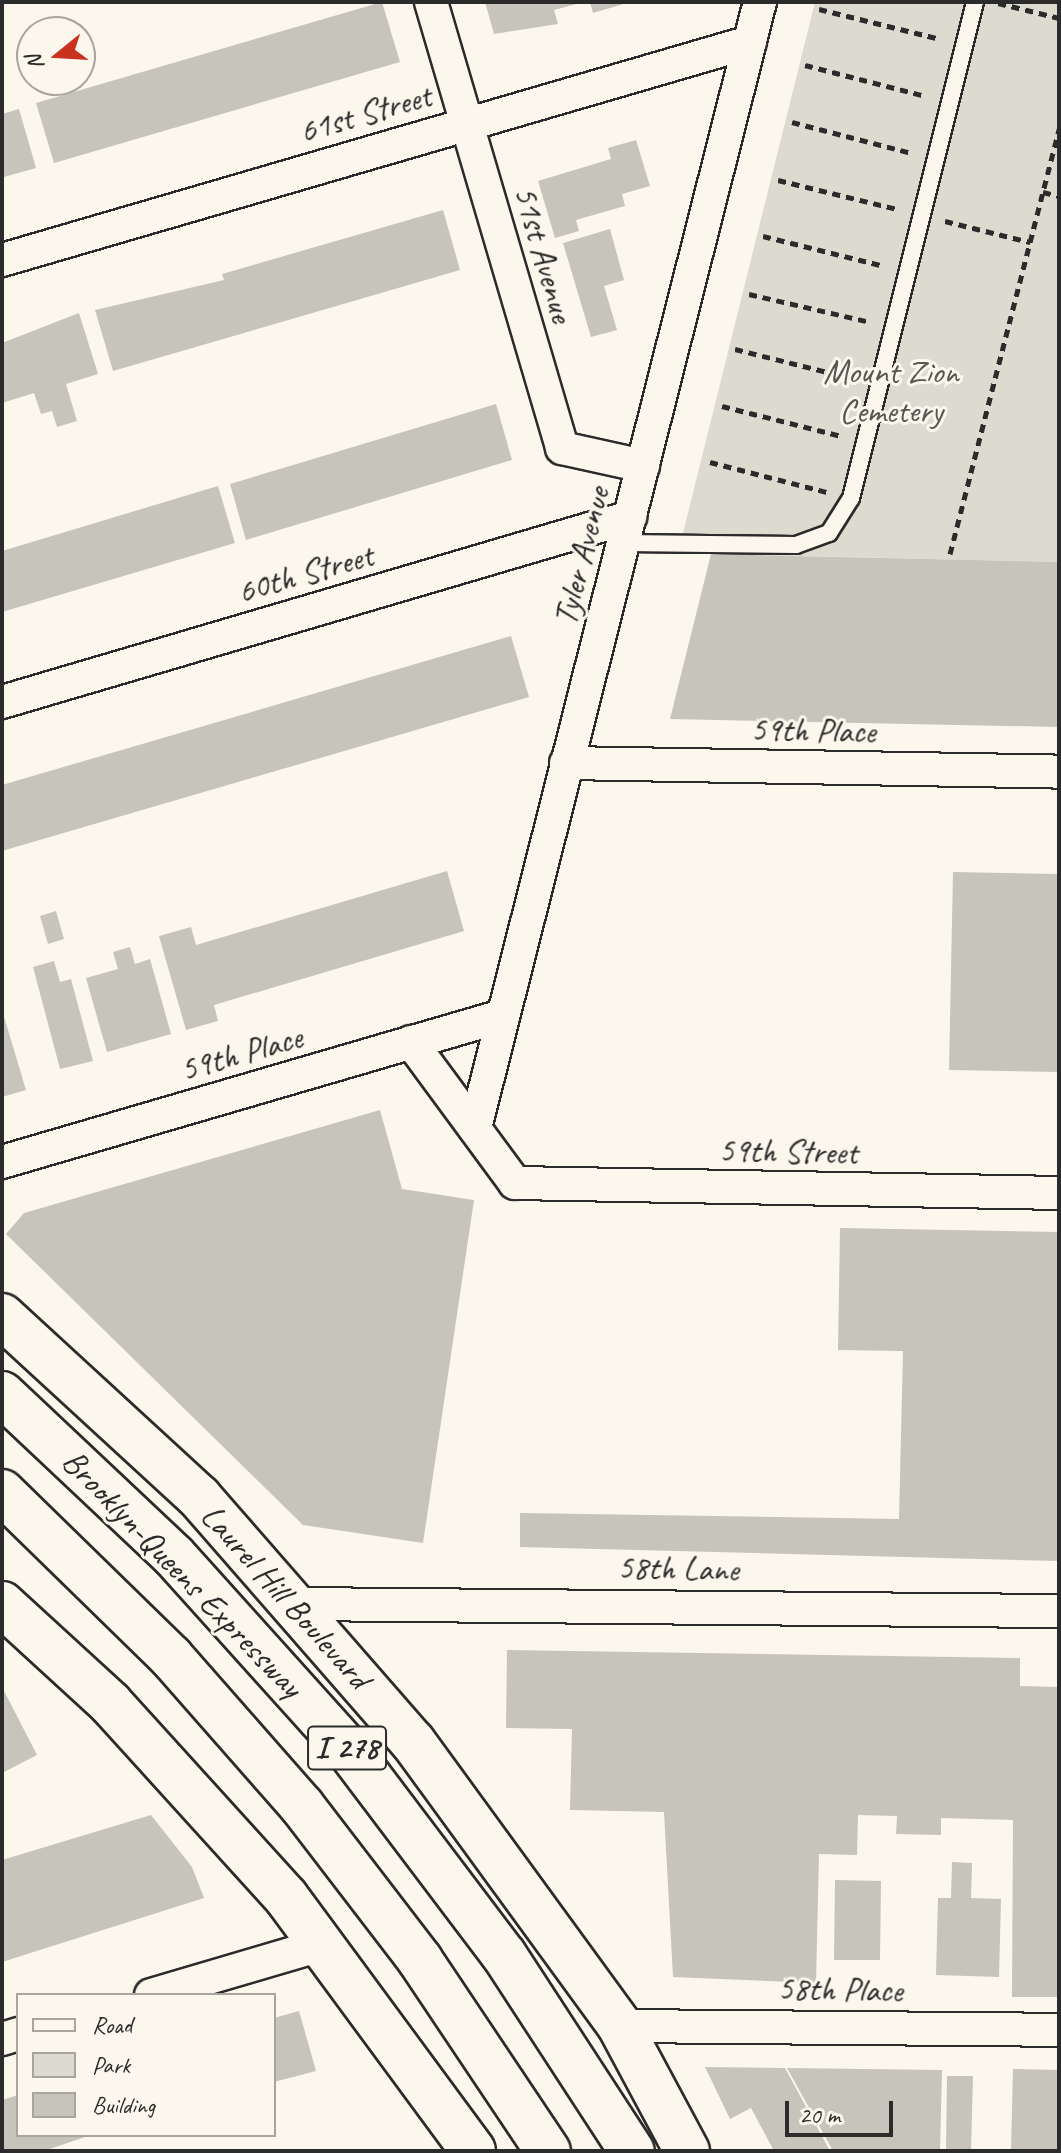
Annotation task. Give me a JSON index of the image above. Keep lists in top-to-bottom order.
{
  "streets": {
    "main road": ["Brooklyn-Queens Expressway", "Laurel Hill Boulevard", "I 278"],
    "street": [
      "61st Street",
      "51st Avenue",
      "Tyler Avenue",
      "60th Street",
      "59th Place",
      "59th Street",
      "58th Lane",
      "58th Place"
    ]
  },
  "crossings": [
    ["61st Street", "51st Avenue"],
    ["61st Street", "Tyler Avenue"],
    ["51st Avenue", "Tyler Avenue"],
    ["Tyler Avenue", "60th Street"],
    ["Tyler Avenue", "59th Place"],
    ["Tyler Avenue", "59th Street"],
    ["58th Lane", "Laurel Hill Boulevard"],
    ["Laurel Hill Boulevard", "58th Place"]
  ],
  "parks": ["Mount Zion Cemetery"],
  "legend": ["Road", "Park", "Building"],
  "scale_bar": "20 m",
  "north": "left"
}
